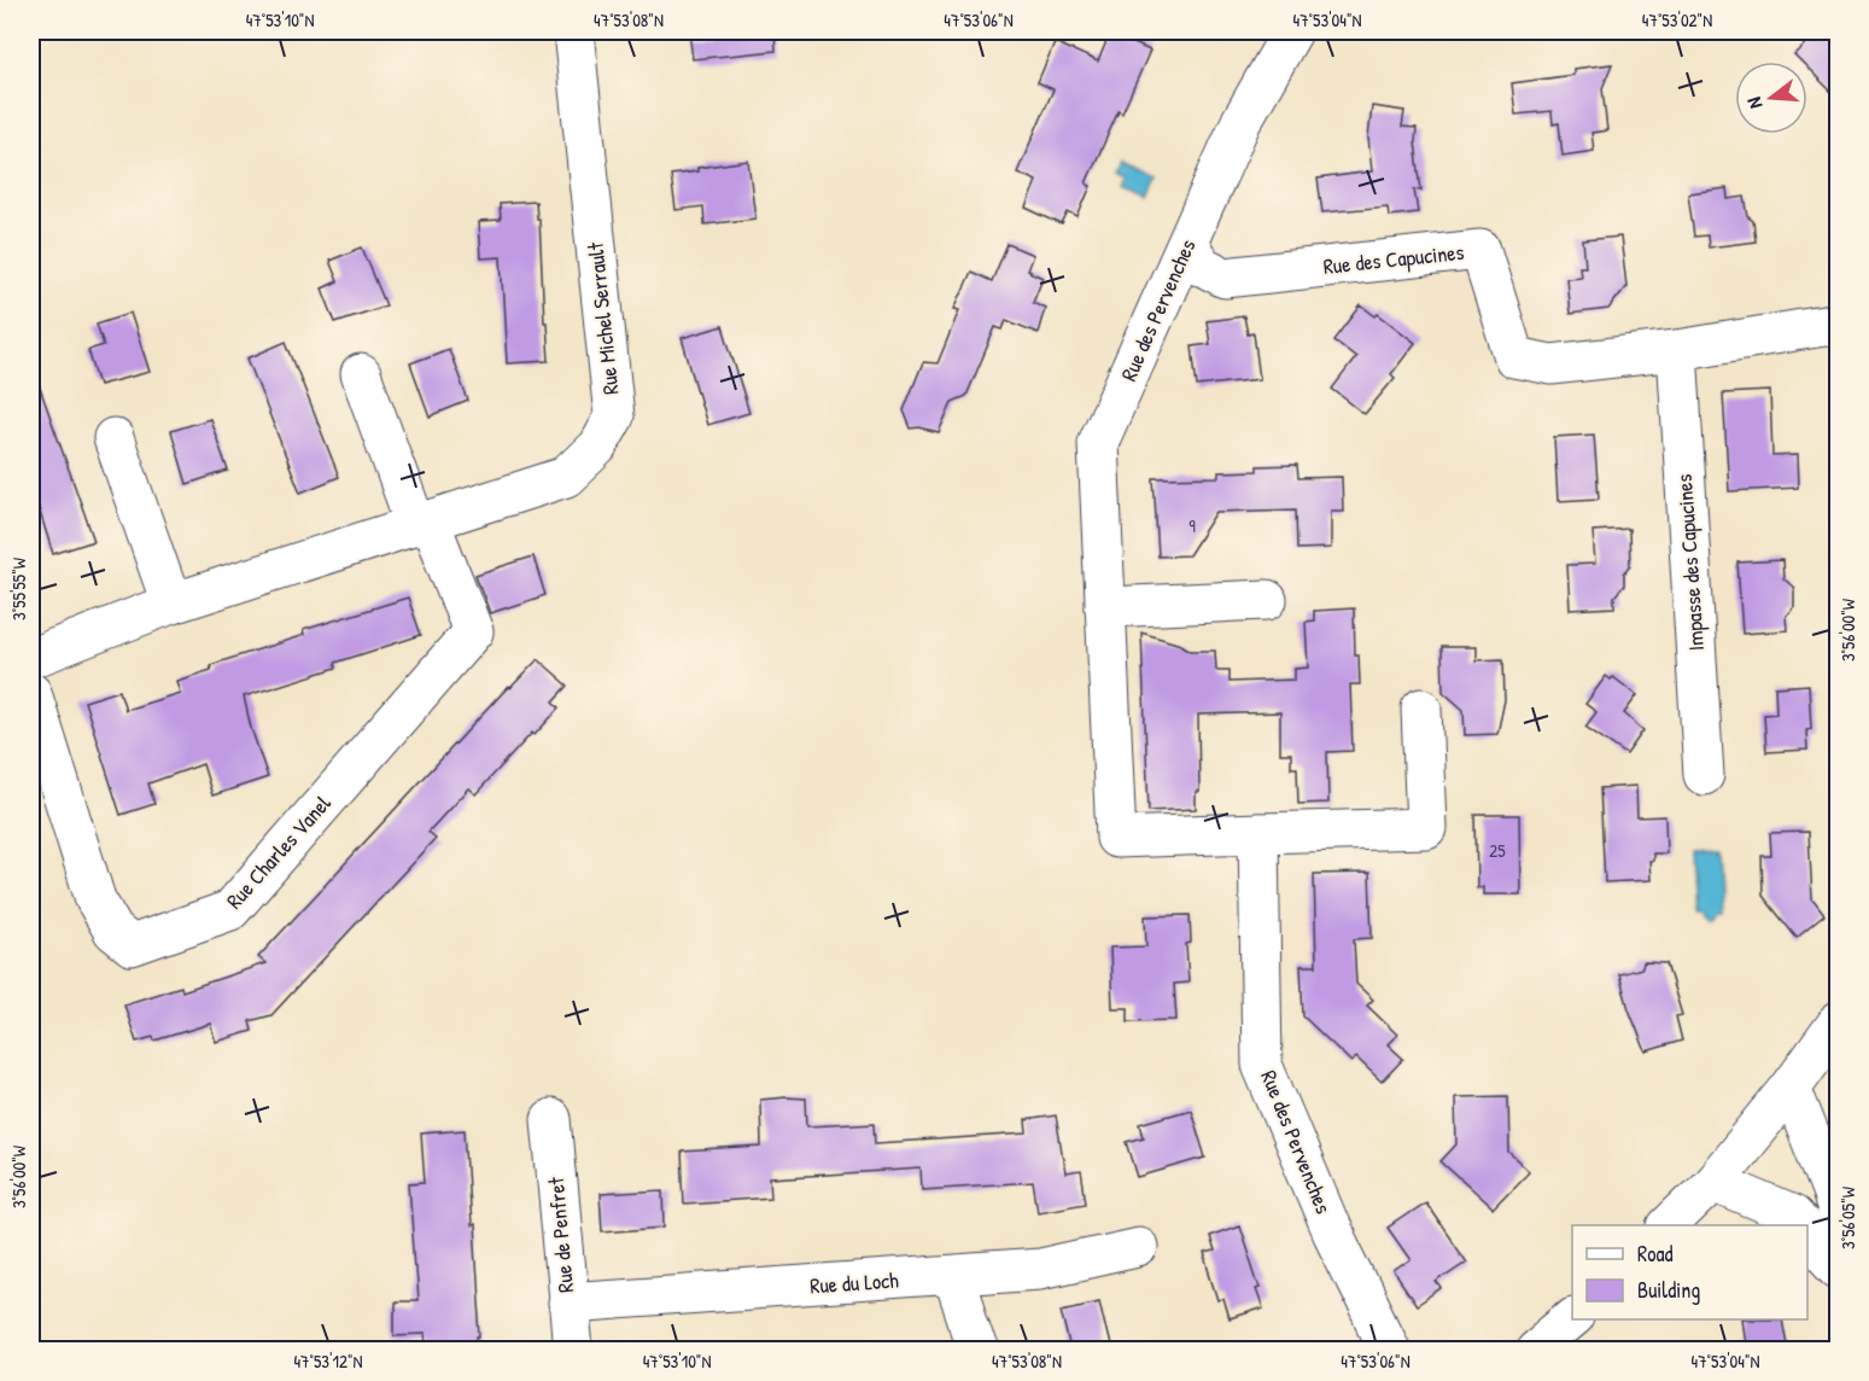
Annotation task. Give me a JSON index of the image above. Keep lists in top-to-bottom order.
{
  "streets": {
    "street": [
      "Rue des Capucines",
      "Rue des Pervenches",
      "Rue Michel Serrault",
      "Impasse des Capucines",
      "Rue Charles Vanel",
      "Rue de Penfret",
      "Rue du Loch"
    ]
  },
  "crossings": [
    ["Rue des Capucines", "Rue des Pervenches"],
    ["Rue des Capucines", "Impasse des Capucines"],
    ["Rue Michel Serrault", "Rue Charles Vanel"],
    ["Rue de Penfret", "Rue du Loch"]
  ],
  "house_numbers": ["9", "25"],
  "legend": ["Road", "Building"],
  "north": "left",
  "coordinates": [
    "47°53'10\"N",
    "47°53'08\"N",
    "47°53'06\"N",
    "47°53'04\"N",
    "47°53'02\"N",
    "3°55'55\"W",
    "3°56'00\"W",
    "3°56'05\"W",
    "47°53'12\"N"
  ]
}
